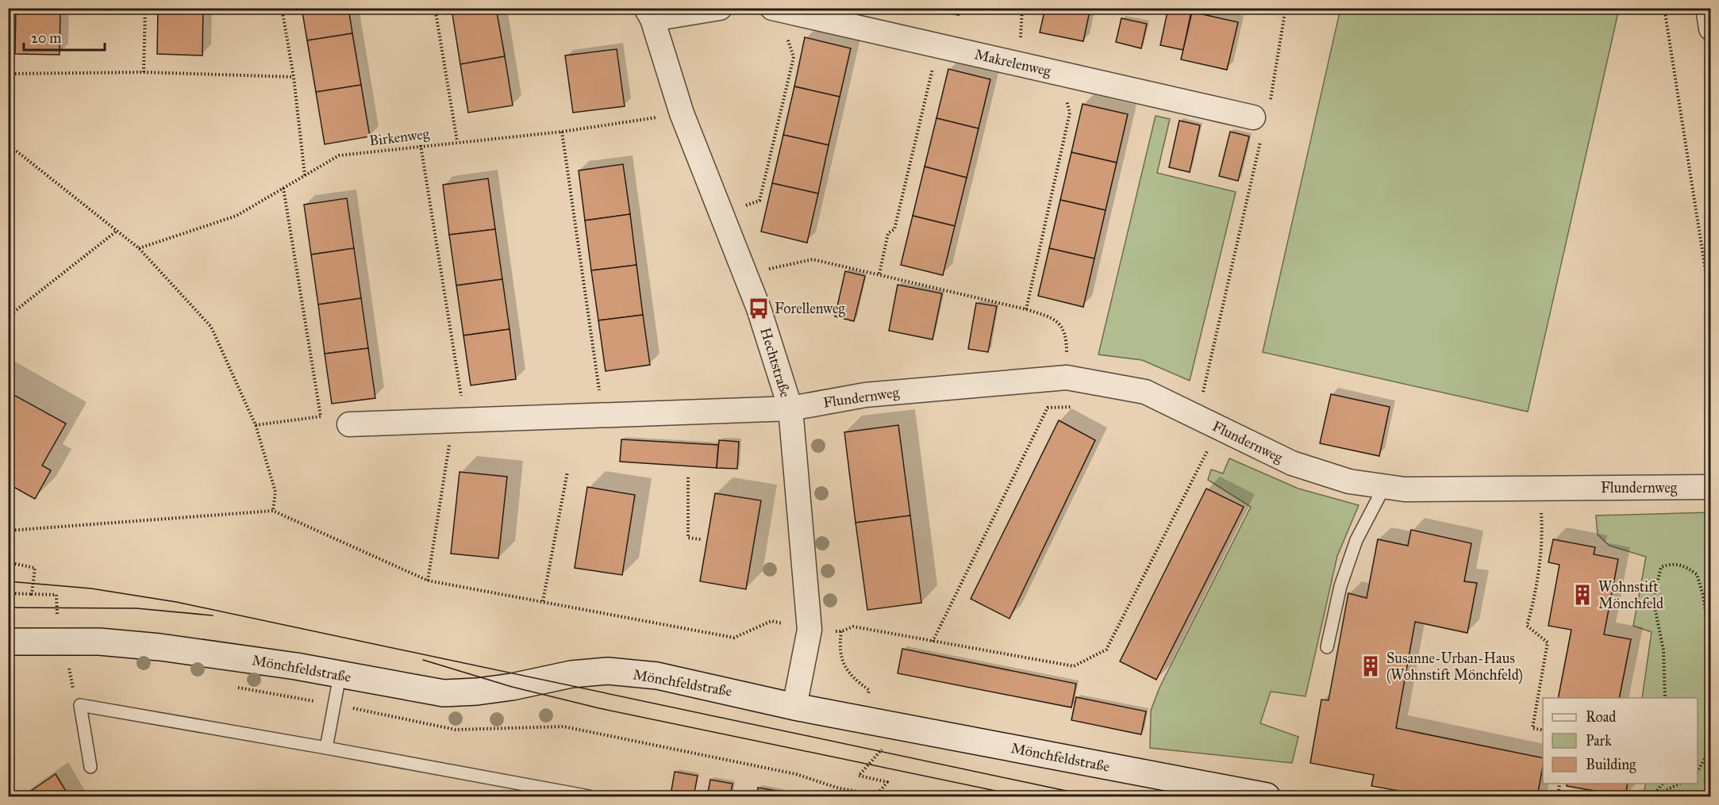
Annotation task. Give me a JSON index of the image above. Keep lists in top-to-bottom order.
{
  "streets": {
    "main road": ["Mönchfeldstraße"],
    "street": ["Makrelenweg", "Hechtstraße", "Flundernweg"],
    "path": ["Birkenweg"]
  },
  "crossings": [
    ["Birkenweg", "Hechtstraße"],
    ["Hechtstraße", "Flundernweg"],
    ["Hechtstraße", "Mönchfeldstraße"]
  ],
  "places": {
    "bus stop": ["Forellenweg"],
    "building": ["Wohnstift Mönchfeld", "Susanne-Urban-Haus (Wohnstift Mönchfeld)"]
  },
  "legend": ["Road", "Park", "Building"],
  "scale_bar": "20 m"
}
